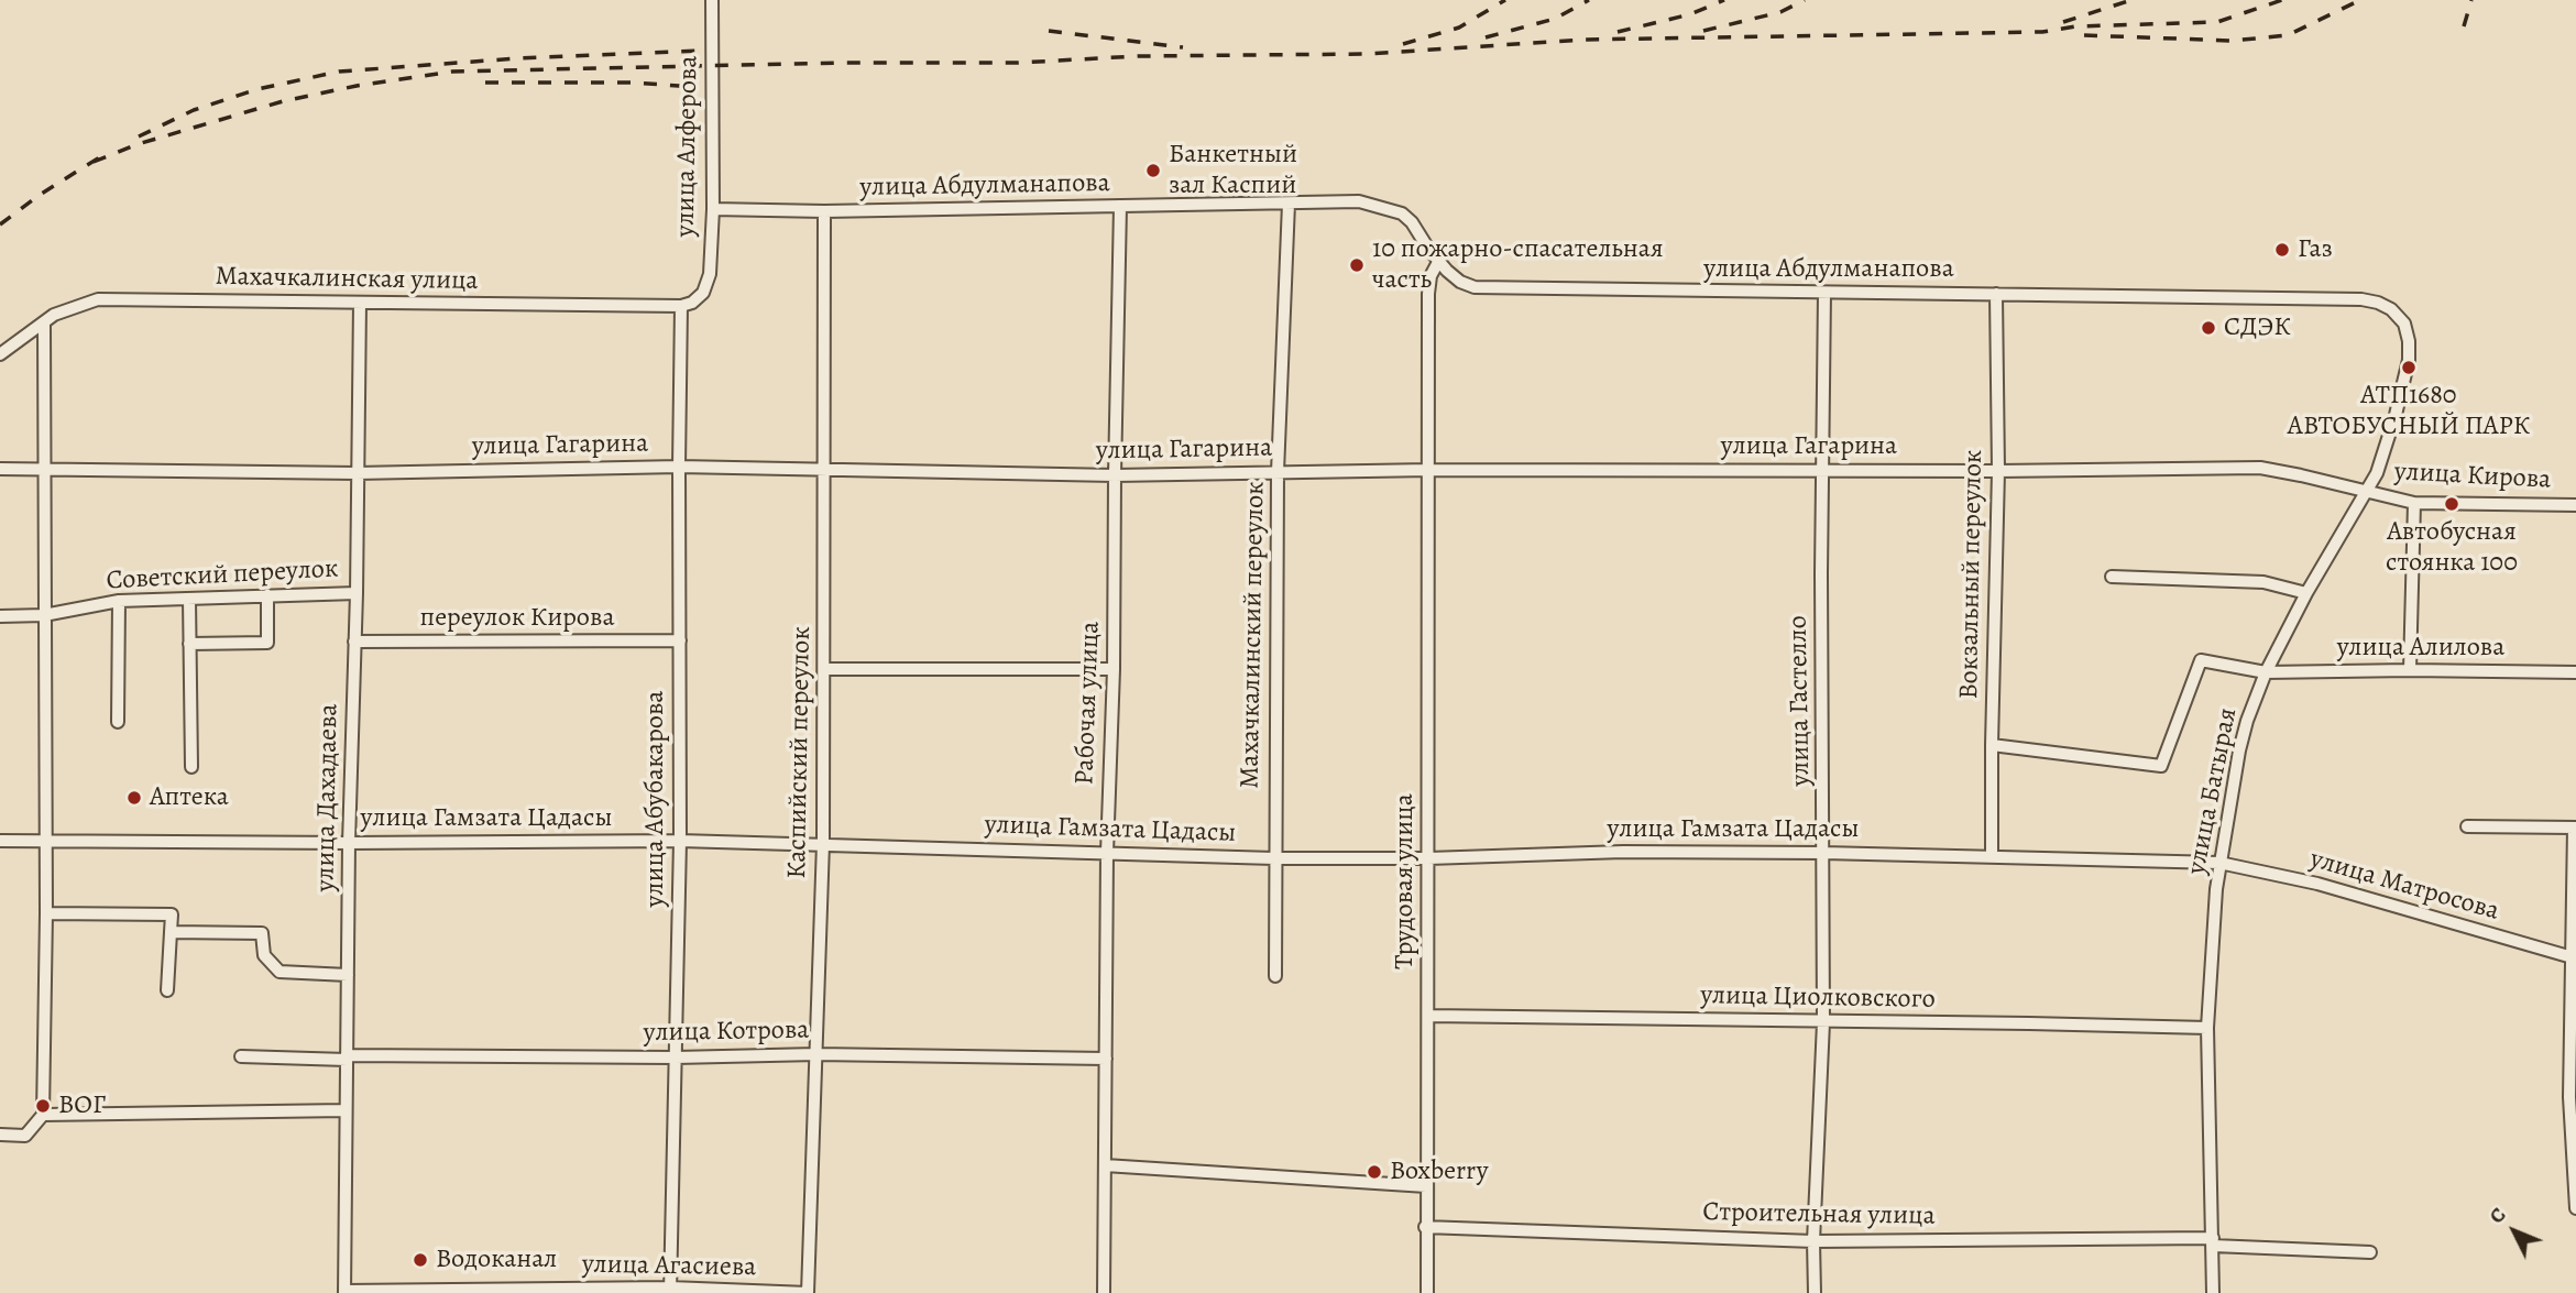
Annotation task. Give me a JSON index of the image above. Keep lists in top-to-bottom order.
{
  "streets": {
    "street": [
      "улица Алферова",
      "улица Абдулманапова",
      "Махачкалинская улица",
      "улица Гагарина",
      "улица Кирова",
      "Вокзальный переулок",
      "Советский переулок",
      "переулок Кирова",
      "Махачкалинский переулок",
      "улица Алилова",
      "улица Гастелло",
      "Рабочая улица",
      "Каспийский переулок",
      "улица Батырая",
      "улица Дахадаева",
      "улица Абубакарова",
      "улица Гамзата Цадасы",
      "Трудовая улица",
      "улица Матросова",
      "улица Циолковского",
      "улица Котрова",
      "Строительная улица",
      "улица Агасиева"
    ]
  },
  "crossings": [
    ["улица Алферова", "улица Абдулманапова"],
    ["улица Алферова", "Махачкалинская улица"],
    ["улица Алферова", "улица Абубакарова"],
    ["улица Абдулманапова", "Вокзальный переулок"],
    ["улица Абдулманапова", "Махачкалинский переулок"],
    ["улица Абдулманапова", "улица Гастелло"],
    ["улица Абдулманапова", "Рабочая улица"],
    ["улица Абдулманапова", "Каспийский переулок"],
    ["улица Абдулманапова", "улица Батырая"],
    ["улица Абдулманапова", "Трудовая улица"],
    ["Махачкалинская улица", "улица Дахадаева"],
    ["Махачкалинская улица", "улица Абубакарова"],
    ["улица Гагарина", "улица Кирова"],
    ["улица Гагарина", "Вокзальный переулок"],
    ["улица Гагарина", "Махачкалинский переулок"],
    ["улица Гагарина", "улица Гастелло"],
    ["улица Гагарина", "Рабочая улица"],
    ["улица Гагарина", "Каспийский переулок"],
    ["улица Гагарина", "улица Батырая"],
    ["улица Гагарина", "улица Дахадаева"],
    ["улица Гагарина", "улица Абубакарова"],
    ["улица Гагарина", "Трудовая улица"],
    ["улица Кирова", "улица Батырая"],
    ["Вокзальный переулок", "улица Алилова"],
    ["Вокзальный переулок", "улица Гамзата Цадасы"],
    ["Советский переулок", "улица Дахадаева"],
    ["переулок Кирова", "улица Дахадаева"],
    ["переулок Кирова", "улица Абубакарова"],
    ["Махачкалинский переулок", "улица Гамзата Цадасы"],
    ["улица Алилова", "улица Батырая"],
    ["улица Гастелло", "улица Гамзата Цадасы"],
    ["улица Гастелло", "улица Циолковского"],
    ["улица Гастелло", "Строительная улица"],
    ["Рабочая улица", "улица Гамзата Цадасы"],
    ["Рабочая улица", "улица Котрова"],
    ["Каспийский переулок", "улица Гамзата Цадасы"],
    ["Каспийский переулок", "улица Котрова"],
    ["Каспийский переулок", "улица Агасиева"],
    ["улица Батырая", "улица Гамзата Цадасы"],
    ["улица Батырая", "улица Матросова"],
    ["улица Батырая", "улица Циолковского"],
    ["улица Батырая", "Строительная улица"],
    ["улица Дахадаева", "улица Гамзата Цадасы"],
    ["улица Дахадаева", "улица Котрова"],
    ["улица Дахадаева", "улица Агасиева"],
    ["улица Абубакарова", "улица Гамзата Цадасы"],
    ["улица Абубакарова", "улица Котрова"],
    ["улица Абубакарова", "улица Агасиева"],
    ["улица Гамзата Цадасы", "Трудовая улица"],
    ["улица Гамзата Цадасы", "улица Матросова"],
    ["Трудовая улица", "улица Циолковского"],
    ["Трудовая улица", "Строительная улица"]
  ],
  "places": [
    "Банкетный зал Каспий",
    "Газ",
    "10 пожарно-спасательная часть",
    "СДЭК",
    "АТП1680 АВТОБУСНЫЙ ПАРК",
    "Автобусная стоянка 100",
    "Аптека",
    "ВОГ",
    "Boxberry",
    "Водоканал"
  ],
  "north": "top left"
}
